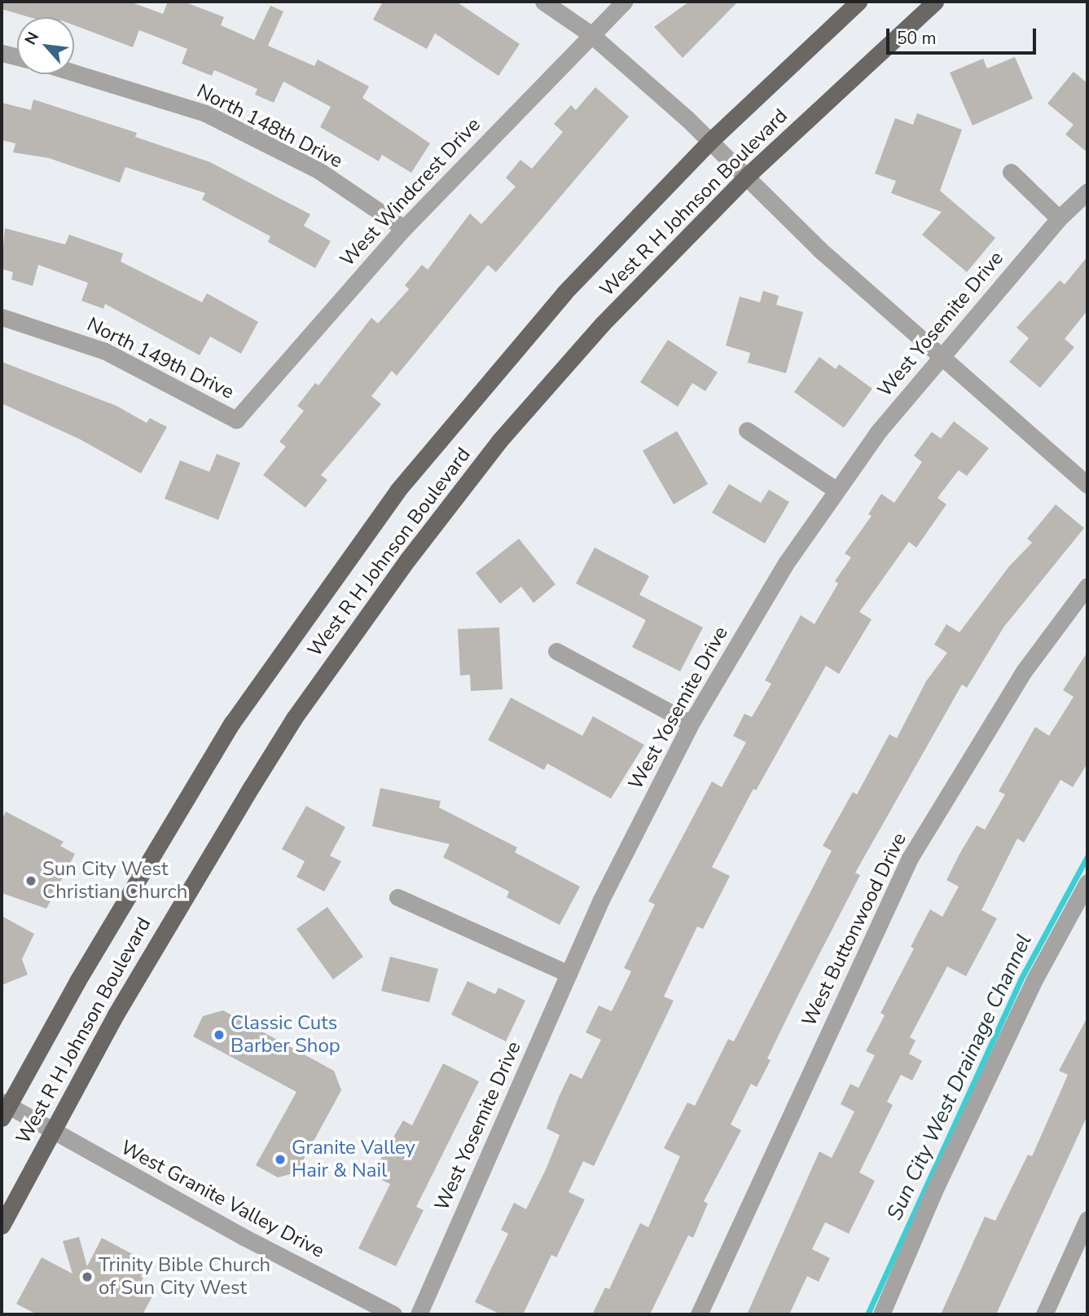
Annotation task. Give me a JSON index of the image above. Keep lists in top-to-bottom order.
{
  "streets": {
    "main road": ["West R H Johnson Boulevard"],
    "street": [
      "North 148th Drive",
      "West Windcrest Drive",
      "West Yosemite Drive",
      "North 149th Drive",
      "West Buttonwood Drive",
      "West Granite Valley Drive"
    ]
  },
  "crossings": [
    ["North 148th Drive", "West Windcrest Drive"],
    ["West Windcrest Drive", "North 149th Drive"],
    ["West R H Johnson Boulevard", "West Granite Valley Drive"]
  ],
  "water": ["Sun City West Drainage Channel"],
  "places": [
    "Sun City West Christian Church",
    "Classic Cuts Barber Shop",
    "Granite Valley Hair & Nail",
    "Trinity Bible Church of Sun City West"
  ],
  "scale_bar": "50 m",
  "north": "top left"
}
